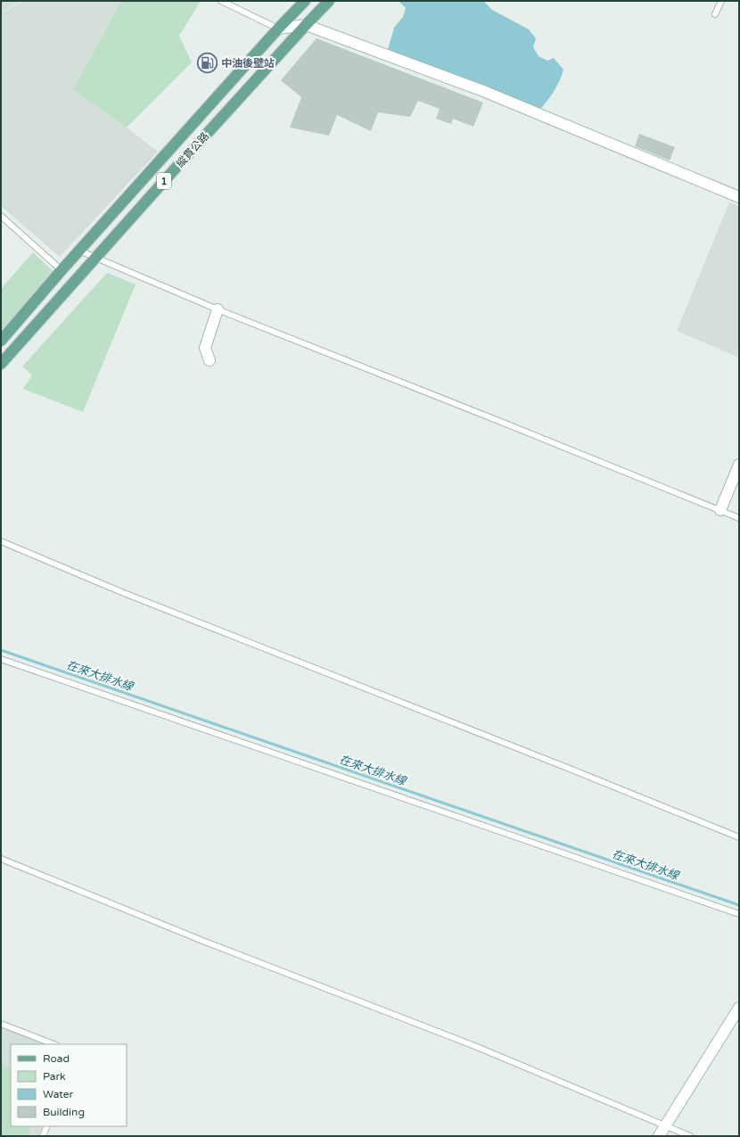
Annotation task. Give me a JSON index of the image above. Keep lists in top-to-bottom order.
{
  "streets": {
    "main road": ["縱貫公路", "1"]
  },
  "water": ["在來大排水線"],
  "places": {
    "fuel station": ["中油後壁站"]
  },
  "legend": [
    "Road",
    "Park",
    "Water",
    "Building"
  ]
}
